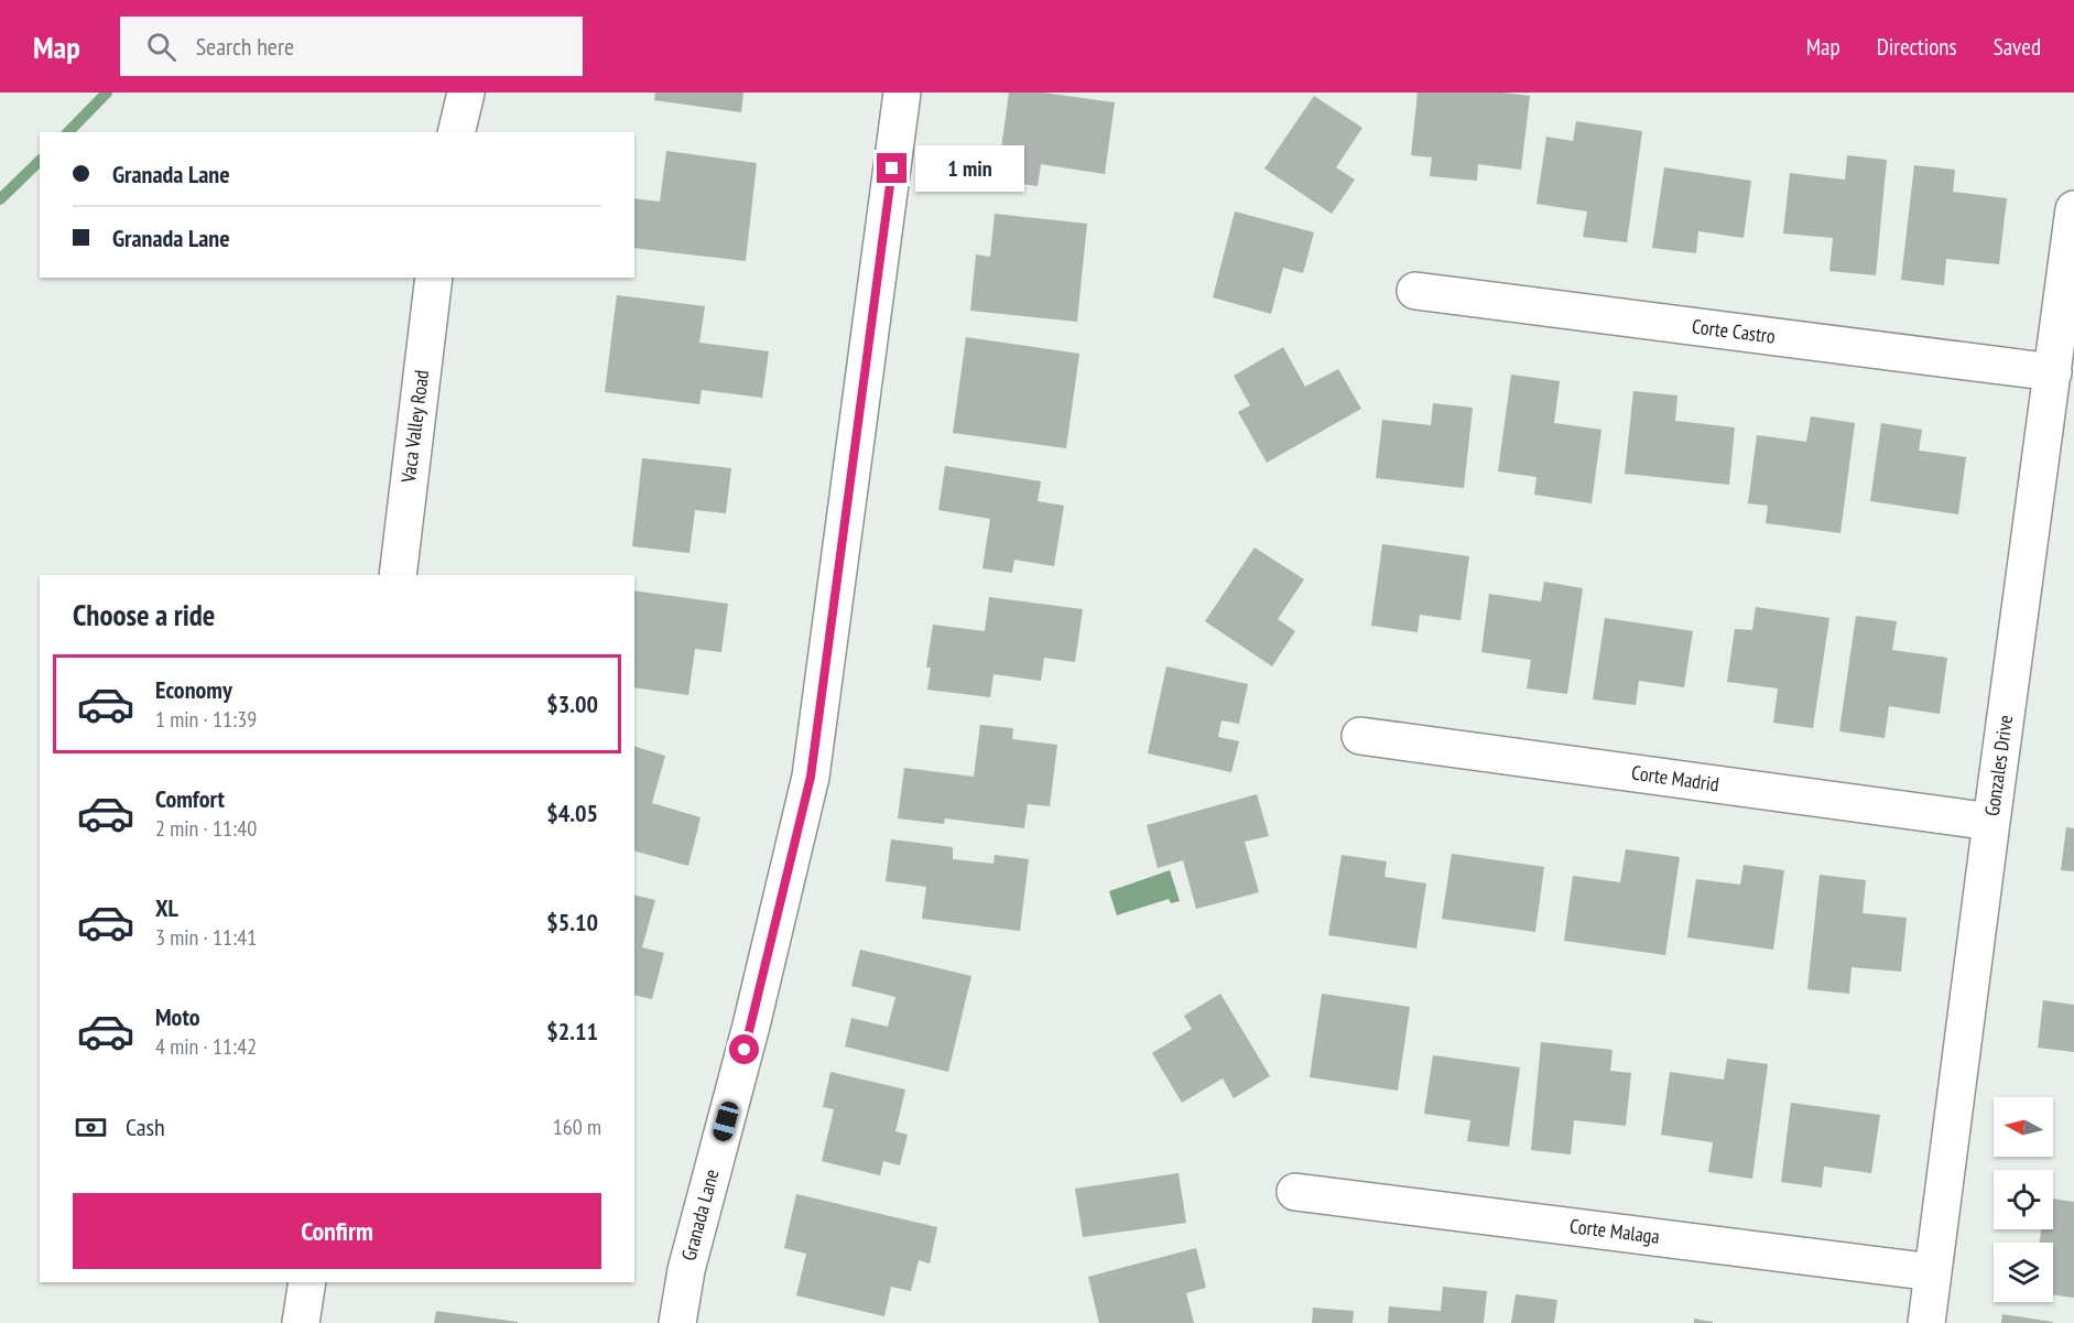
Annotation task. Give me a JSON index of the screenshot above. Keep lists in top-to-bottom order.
{
  "streets": {
    "street": [
      "Corte Castro",
      "Vaca Valley Road",
      "Gonzales Drive",
      "Corte Madrid",
      "Granada Lane",
      "Corte Malaga"
    ]
  },
  "crossings": [
    ["Corte Castro", "Gonzales Drive"],
    ["Gonzales Drive", "Corte Madrid"],
    ["Gonzales Drive", "Corte Malaga"]
  ],
  "north": "left",
  "page": {
    "header": "Map",
    "search": "Search here",
    "nav": ["Map", "Directions", "Saved"],
    "banner": ["Granada Lane", "Granada Lane"],
    "bubble": "1 min",
    "heading": "Choose a ride",
    "list": [
      {
        "name": "Economy",
        "note": "1 min · 11:39",
        "value": "$3.00"
      },
      {
        "name": "Comfort",
        "note": "2 min · 11:40",
        "value": "$4.05"
      },
      {
        "name": "XL",
        "note": "3 min · 11:41",
        "value": "$5.10"
      },
      {
        "name": "Moto",
        "note": "4 min · 11:42",
        "value": "$2.11"
      }
    ],
    "pay": ["Cash", "160 m"],
    "buttons": "Confirm"
  }
}
